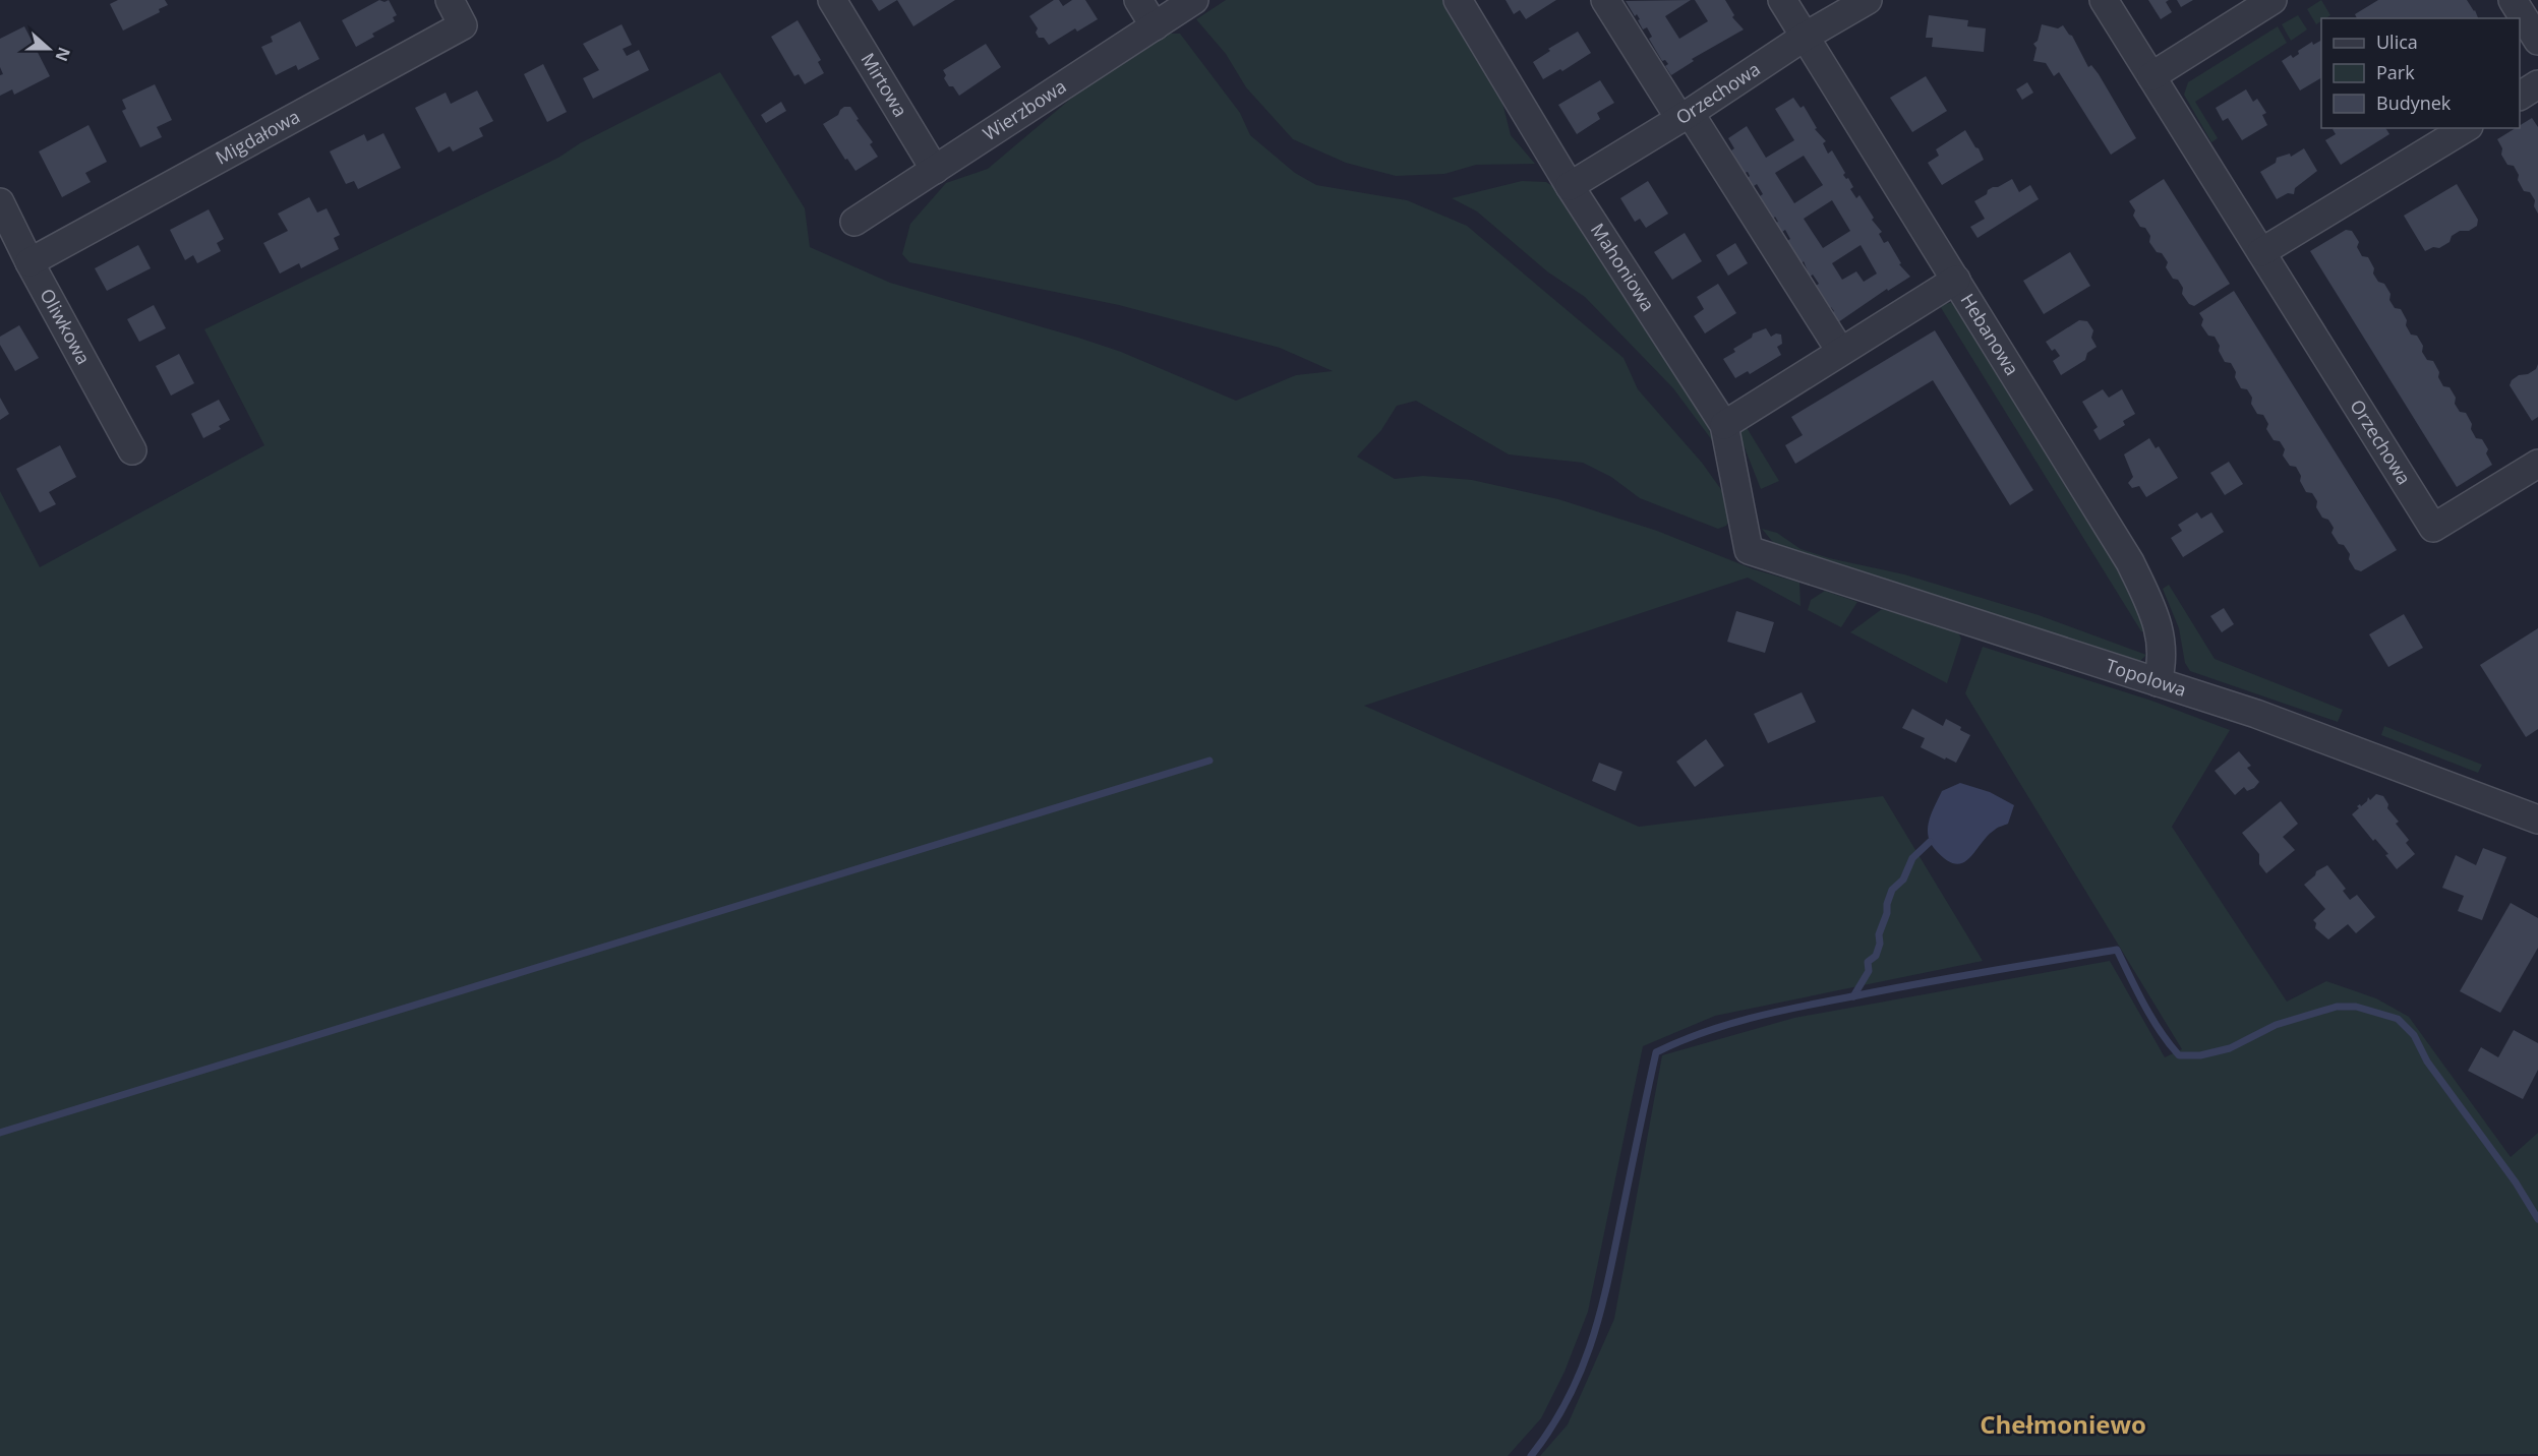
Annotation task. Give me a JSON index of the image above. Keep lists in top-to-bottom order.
{
  "streets": {
    "street": [
      "Mirtowa",
      "Orzechowa",
      "Wierzbowa",
      "Migdałowa",
      "Mahoniowa",
      "Oliwkowa",
      "Hebanowa",
      "Topolowa"
    ]
  },
  "crossings": [
    ["Mirtowa", "Wierzbowa"],
    ["Orzechowa", "Mahoniowa"],
    ["Orzechowa", "Hebanowa"],
    ["Migdałowa", "Oliwkowa"],
    ["Mahoniowa", "Topolowa"],
    ["Hebanowa", "Topolowa"]
  ],
  "districts": ["Chełmoniewo"],
  "legend": ["Ulica", "Park", "Budynek"],
  "north": "right"
}
